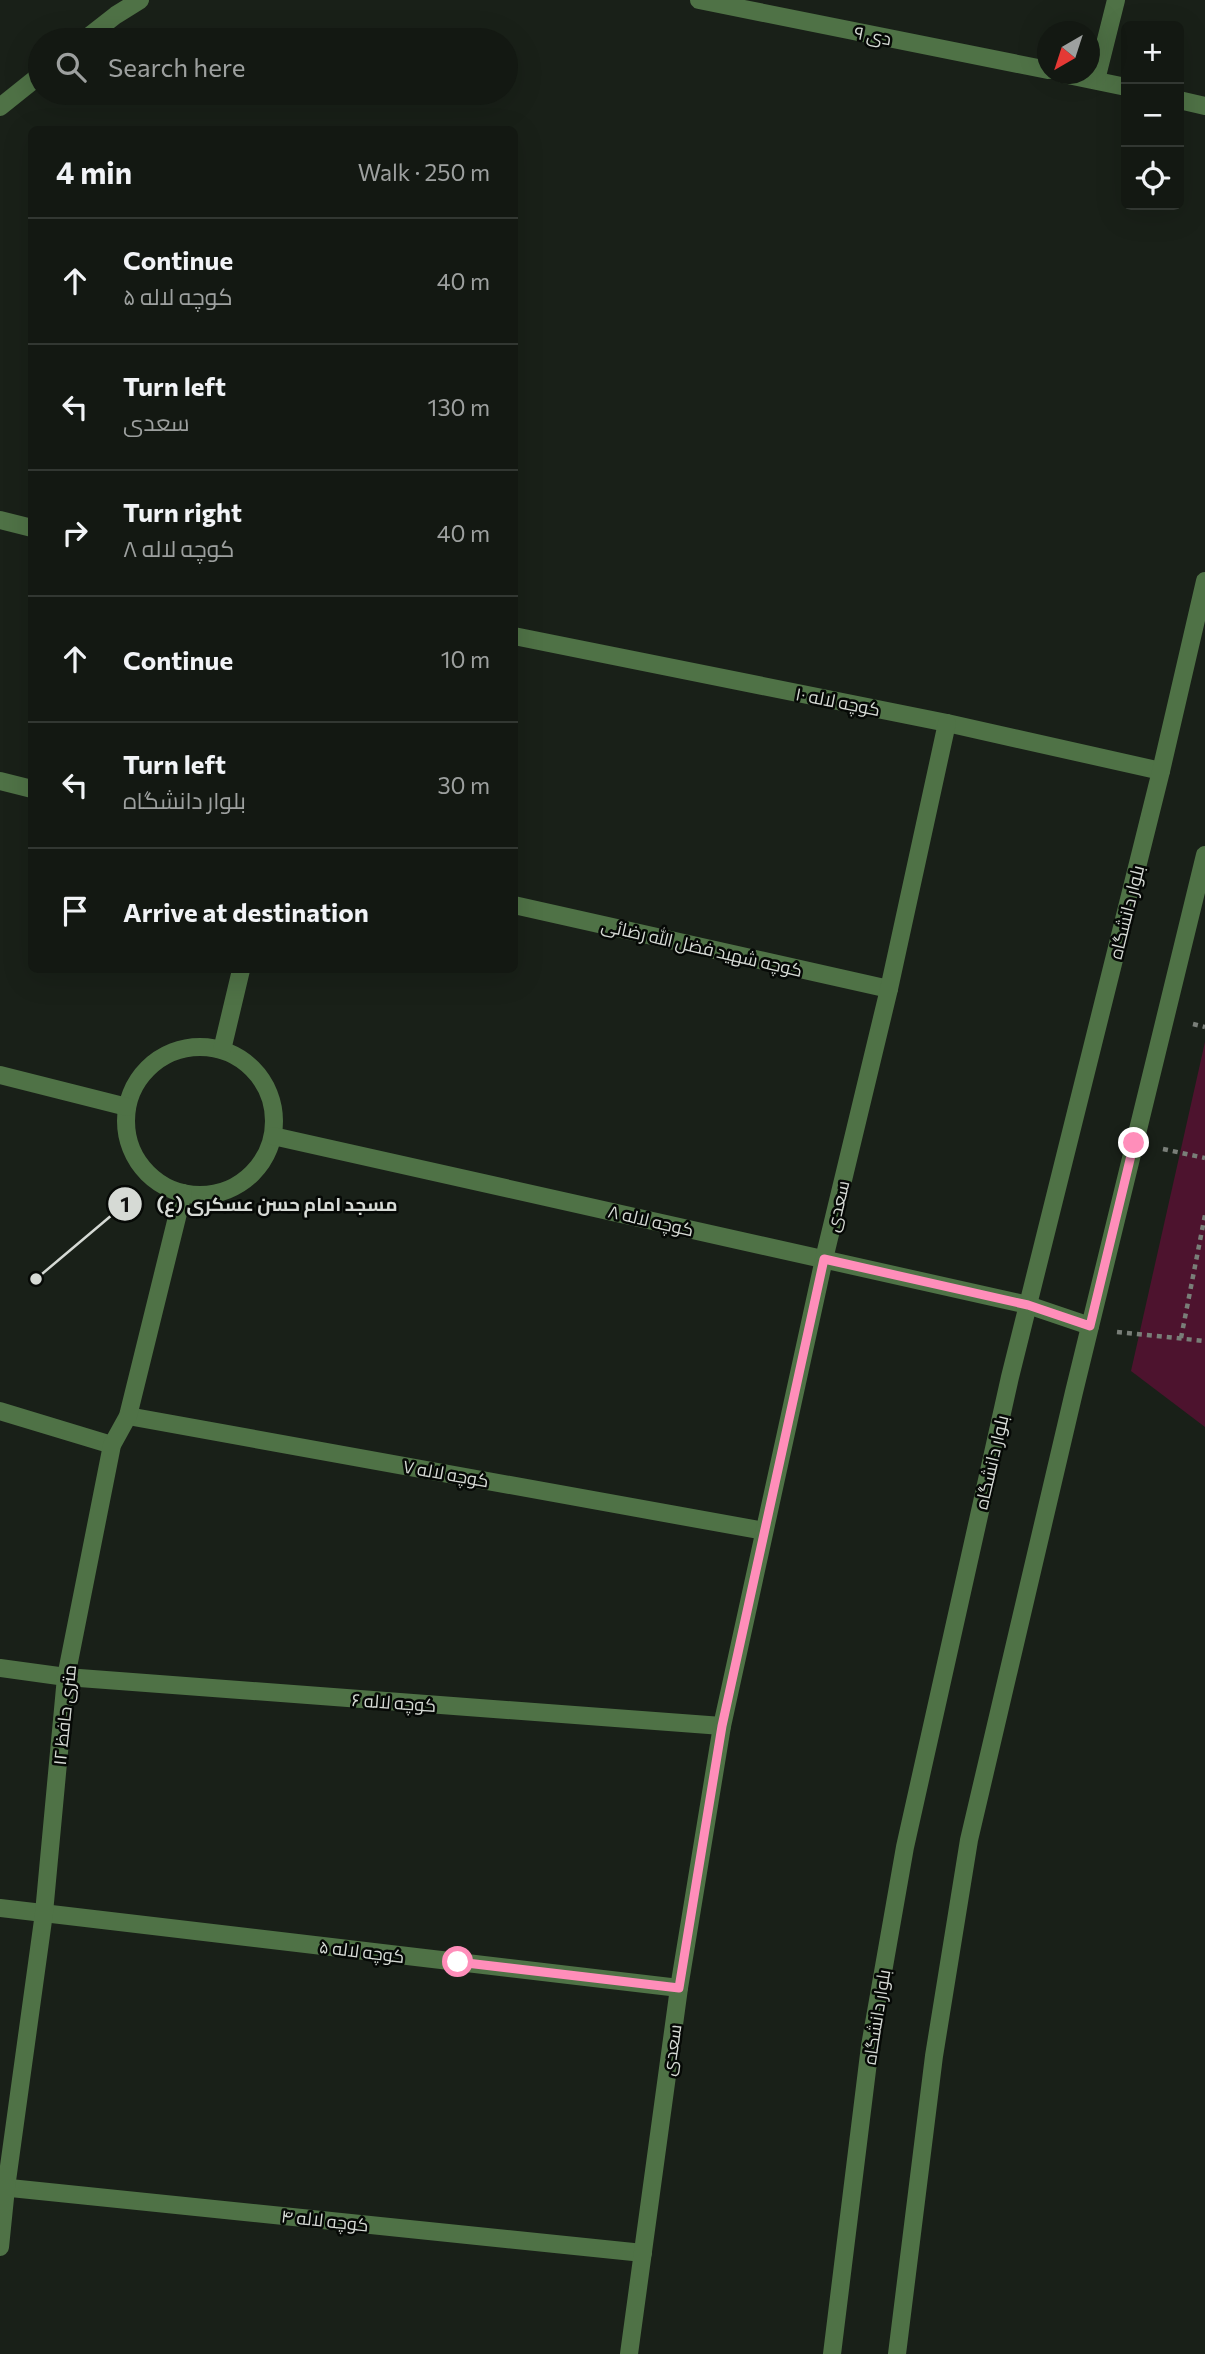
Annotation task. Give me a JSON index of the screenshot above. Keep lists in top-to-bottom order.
{
  "streets": {
    "street": [
      "۹ دی",
      "کوچه لاله ۱۰",
      "بلوار دانشگاه",
      "کوچه شهید فضل الله رضائی",
      "سعدی",
      "کوچه لاله ۸",
      "کوچه لاله ۷",
      "کوچه لاله ۶",
      "۱۲ متری حافظ",
      "کوچه لاله ۵",
      "کوچه لاله ۴"
    ]
  },
  "crossings": [
    ["کوچه لاله ۱۰", "بلوار دانشگاه"],
    ["کوچه لاله ۱۰", "سعدی"],
    ["بلوار دانشگاه", "کوچه لاله ۸"],
    ["کوچه شهید فضل الله رضائی", "سعدی"],
    ["سعدی", "کوچه لاله ۸"],
    ["سعدی", "کوچه لاله ۷"],
    ["سعدی", "کوچه لاله ۶"],
    ["سعدی", "کوچه لاله ۵"],
    ["سعدی", "کوچه لاله ۴"],
    ["کوچه لاله ۸", "۱۲ متری حافظ"],
    ["کوچه لاله ۷", "۱۲ متری حافظ"],
    ["کوچه لاله ۶", "۱۲ متری حافظ"],
    ["۱۲ متری حافظ", "کوچه لاله ۵"],
    ["۱۲ متری حافظ", "کوچه لاله ۴"]
  ],
  "places": ["مسجد امام حسن عسکری (ع)"],
  "north": "bottom left",
  "page": {
    "map_buttons": ["+", "−"],
    "search": "Search here",
    "heading": ["4 min", "Walk · 250 m"],
    "list": [
      ["Continue", "کوچه لاله ۵", "40 m"],
      ["Turn left", "سعدی", "130 m"],
      ["Turn right", "کوچه لاله ۸", "40 m"],
      ["Continue", "10 m"],
      ["Turn left", "بلوار دانشگاه", "30 m"],
      "Arrive at destination"
    ]
  }
}
